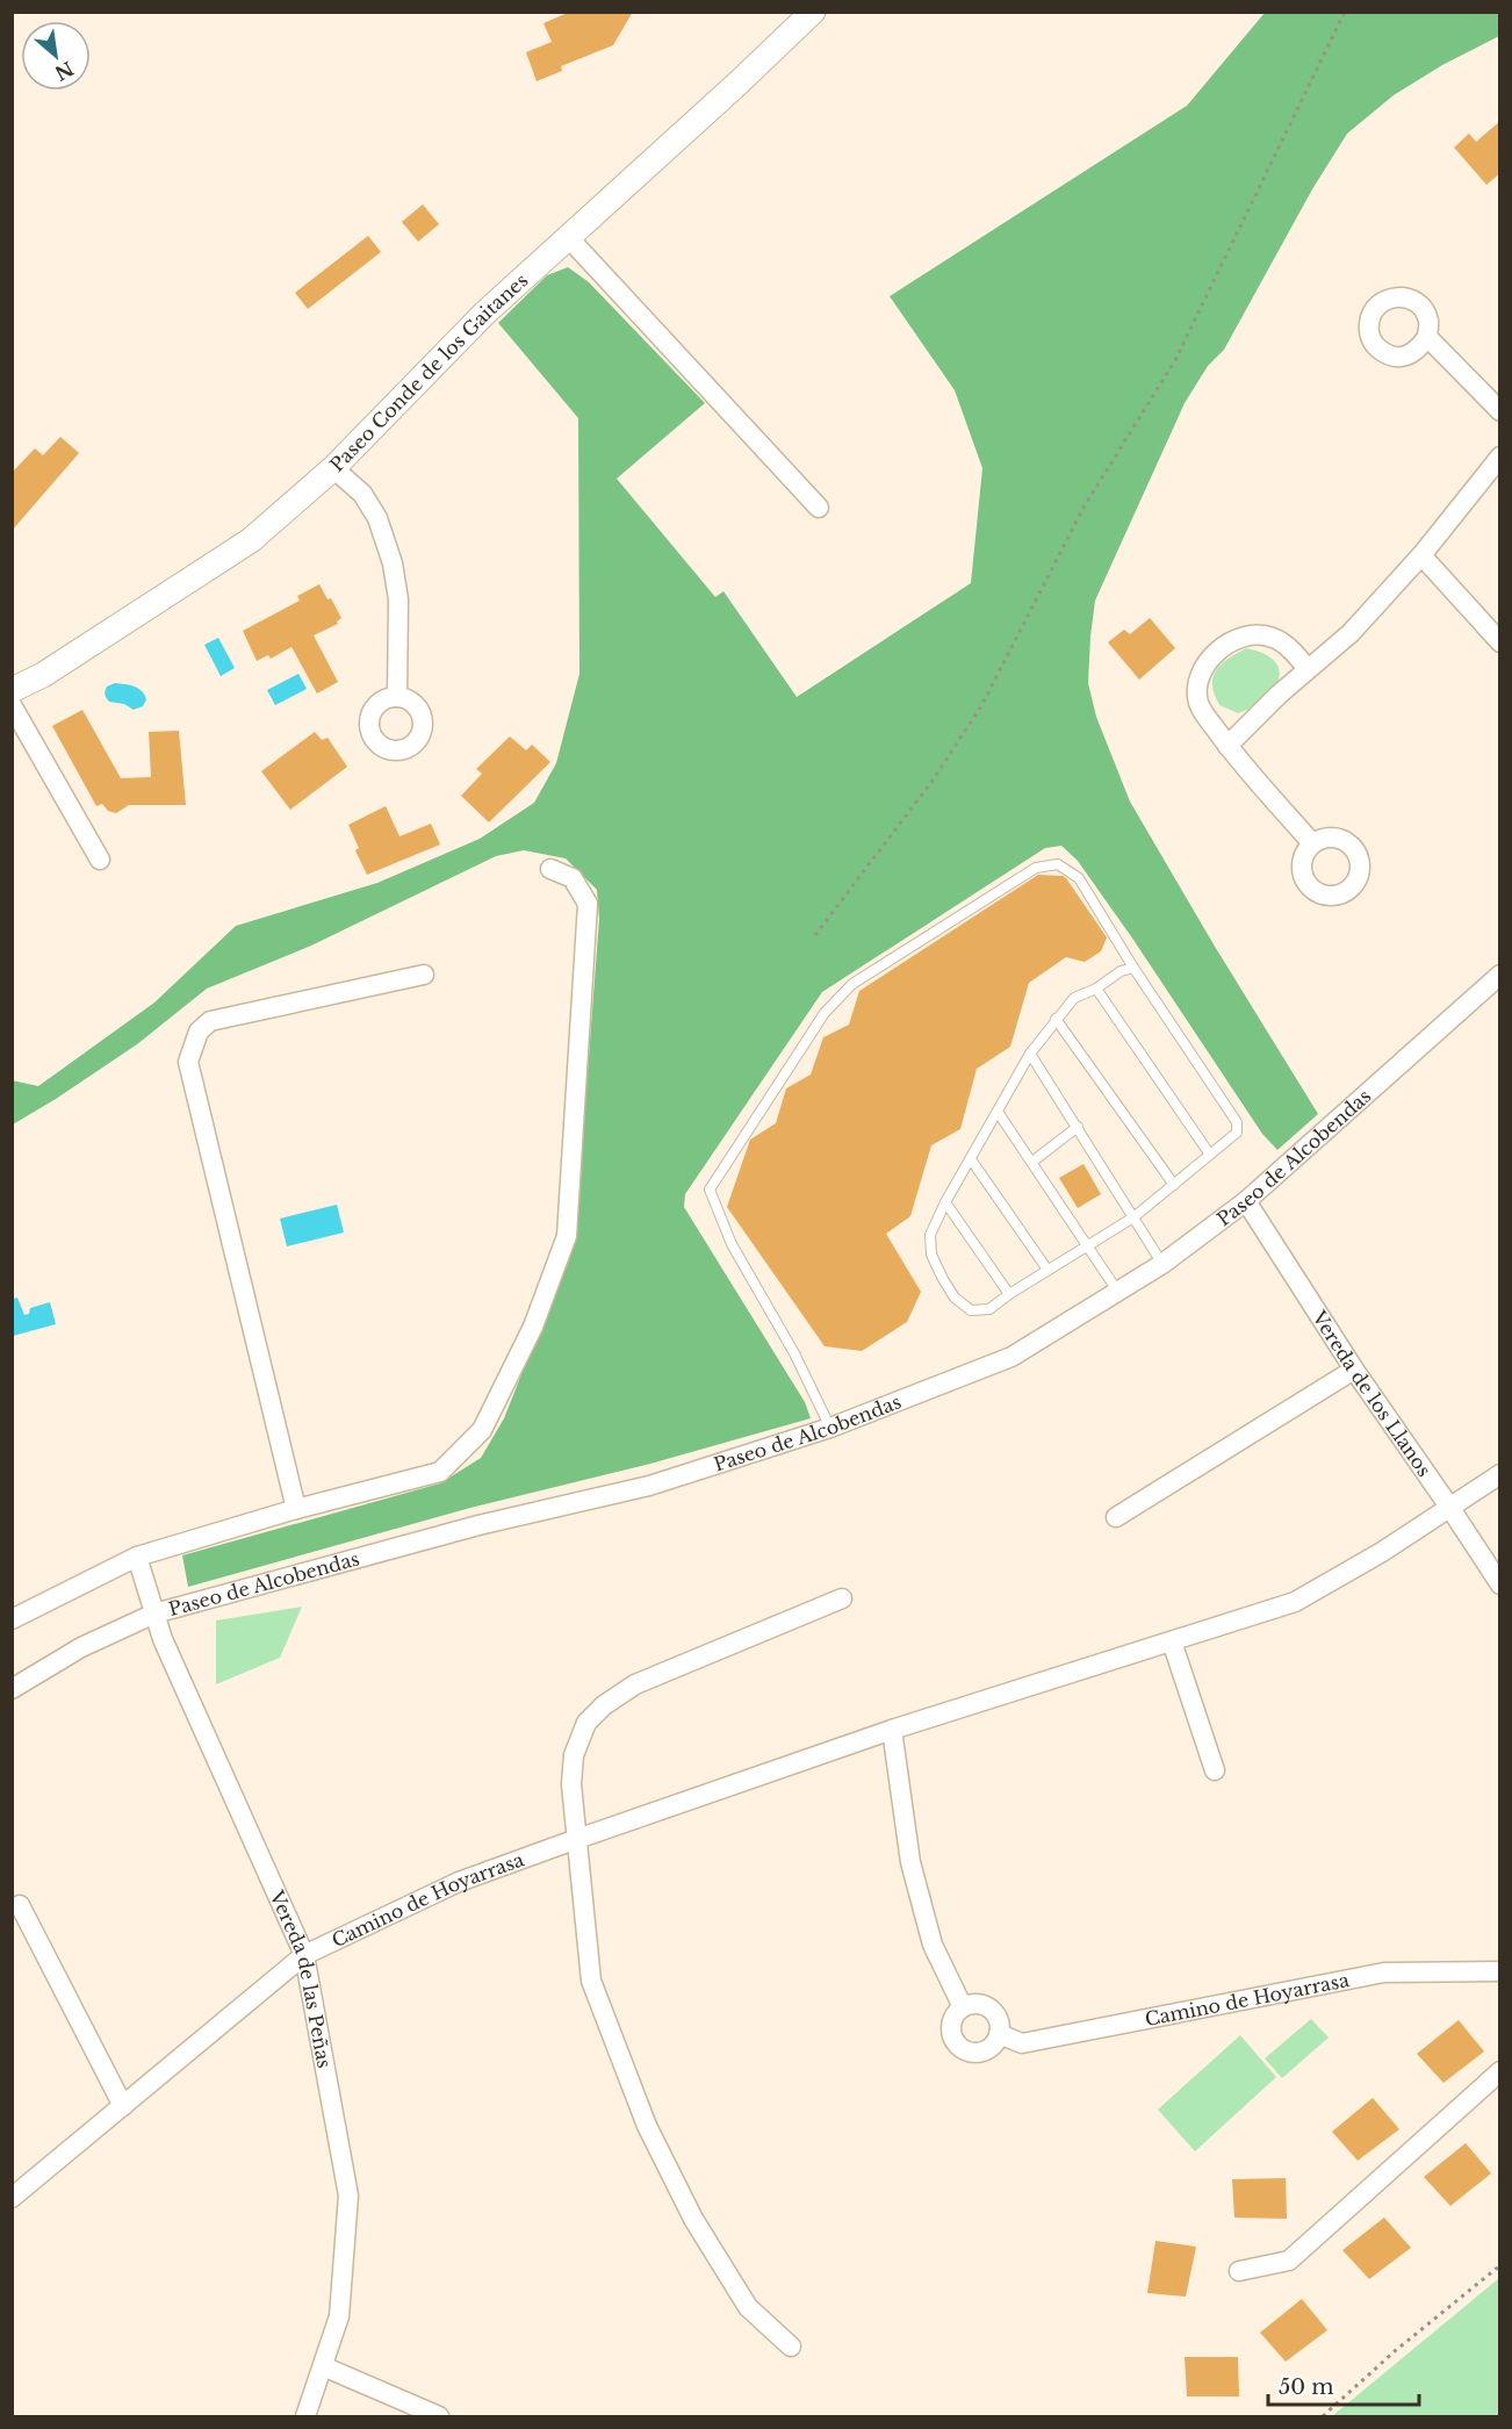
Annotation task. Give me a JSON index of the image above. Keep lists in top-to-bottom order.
{
  "streets": {
    "street": [
      "Paseo Conde de los Gaitanes",
      "Paseo de Alcobendas",
      "Vereda de los Llanos",
      "Camino de Hoyarrasa",
      "Vereda de las Peñas"
    ]
  },
  "crossings": [
    ["Paseo de Alcobendas", "Vereda de los Llanos"],
    ["Paseo de Alcobendas", "Vereda de las Peñas"],
    ["Vereda de los Llanos", "Camino de Hoyarrasa"],
    ["Camino de Hoyarrasa", "Vereda de las Peñas"]
  ],
  "scale_bar": "50 m",
  "north": "bottom right"
}
